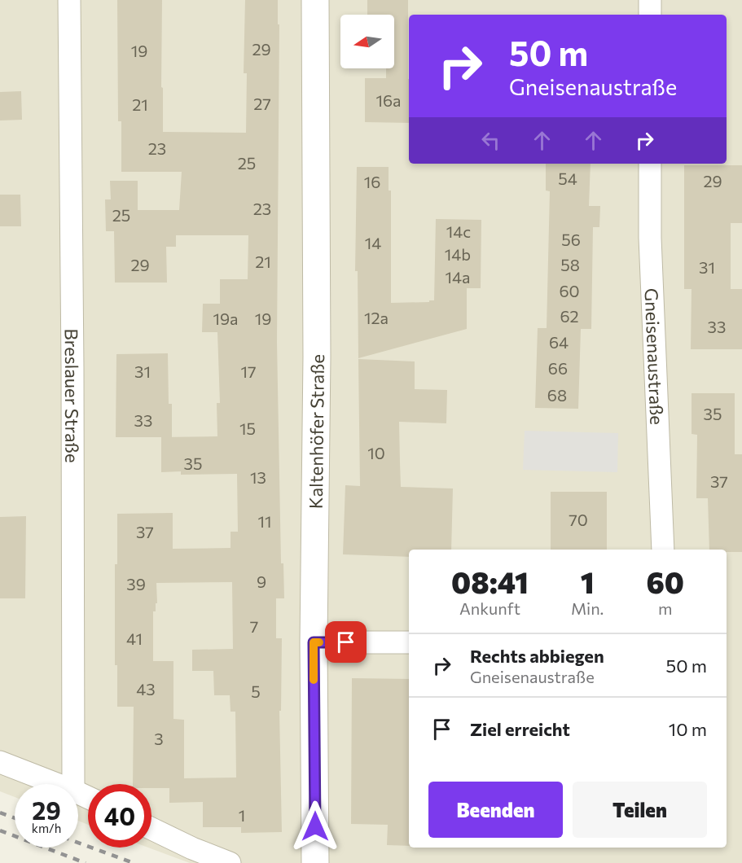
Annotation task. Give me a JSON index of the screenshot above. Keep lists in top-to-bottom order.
{
  "streets": {
    "street": ["Gneisenaustraße", "Breslauer Straße", "Kaltenhöfer Straße"]
  },
  "house_numbers": [
    "29",
    "19",
    "16a",
    "27",
    "21",
    "23",
    "25",
    "54",
    "29",
    "16",
    "23",
    "25",
    "14c",
    "56",
    "14",
    "14b",
    "21",
    "29",
    "58",
    "31",
    "14a",
    "60",
    "62",
    "12a",
    "19a",
    "19",
    "33",
    "64",
    "66",
    "31",
    "17",
    "68",
    "35",
    "33",
    "15",
    "10",
    "35",
    "13",
    "37",
    "70",
    "11",
    "37",
    "9",
    "39",
    "7",
    "41",
    "43",
    "5",
    "3",
    "1"
  ],
  "north": "left",
  "page": {
    "turn": ["50 m", "Gneisenaustraße"],
    "eta": [
      "08:41",
      "Ankunft",
      "1",
      "Min.",
      "60",
      "m"
    ],
    "list": [
      {
        "name": "Rechts abbiegen",
        "note": "Gneisenaustraße",
        "value": "50 m"
      },
      {
        "name": "Ziel erreicht",
        "value": "10 m"
      }
    ],
    "buttons": ["Beenden", "Teilen"],
    "speed": "29 km/h",
    "limit": "40"
  }
}
